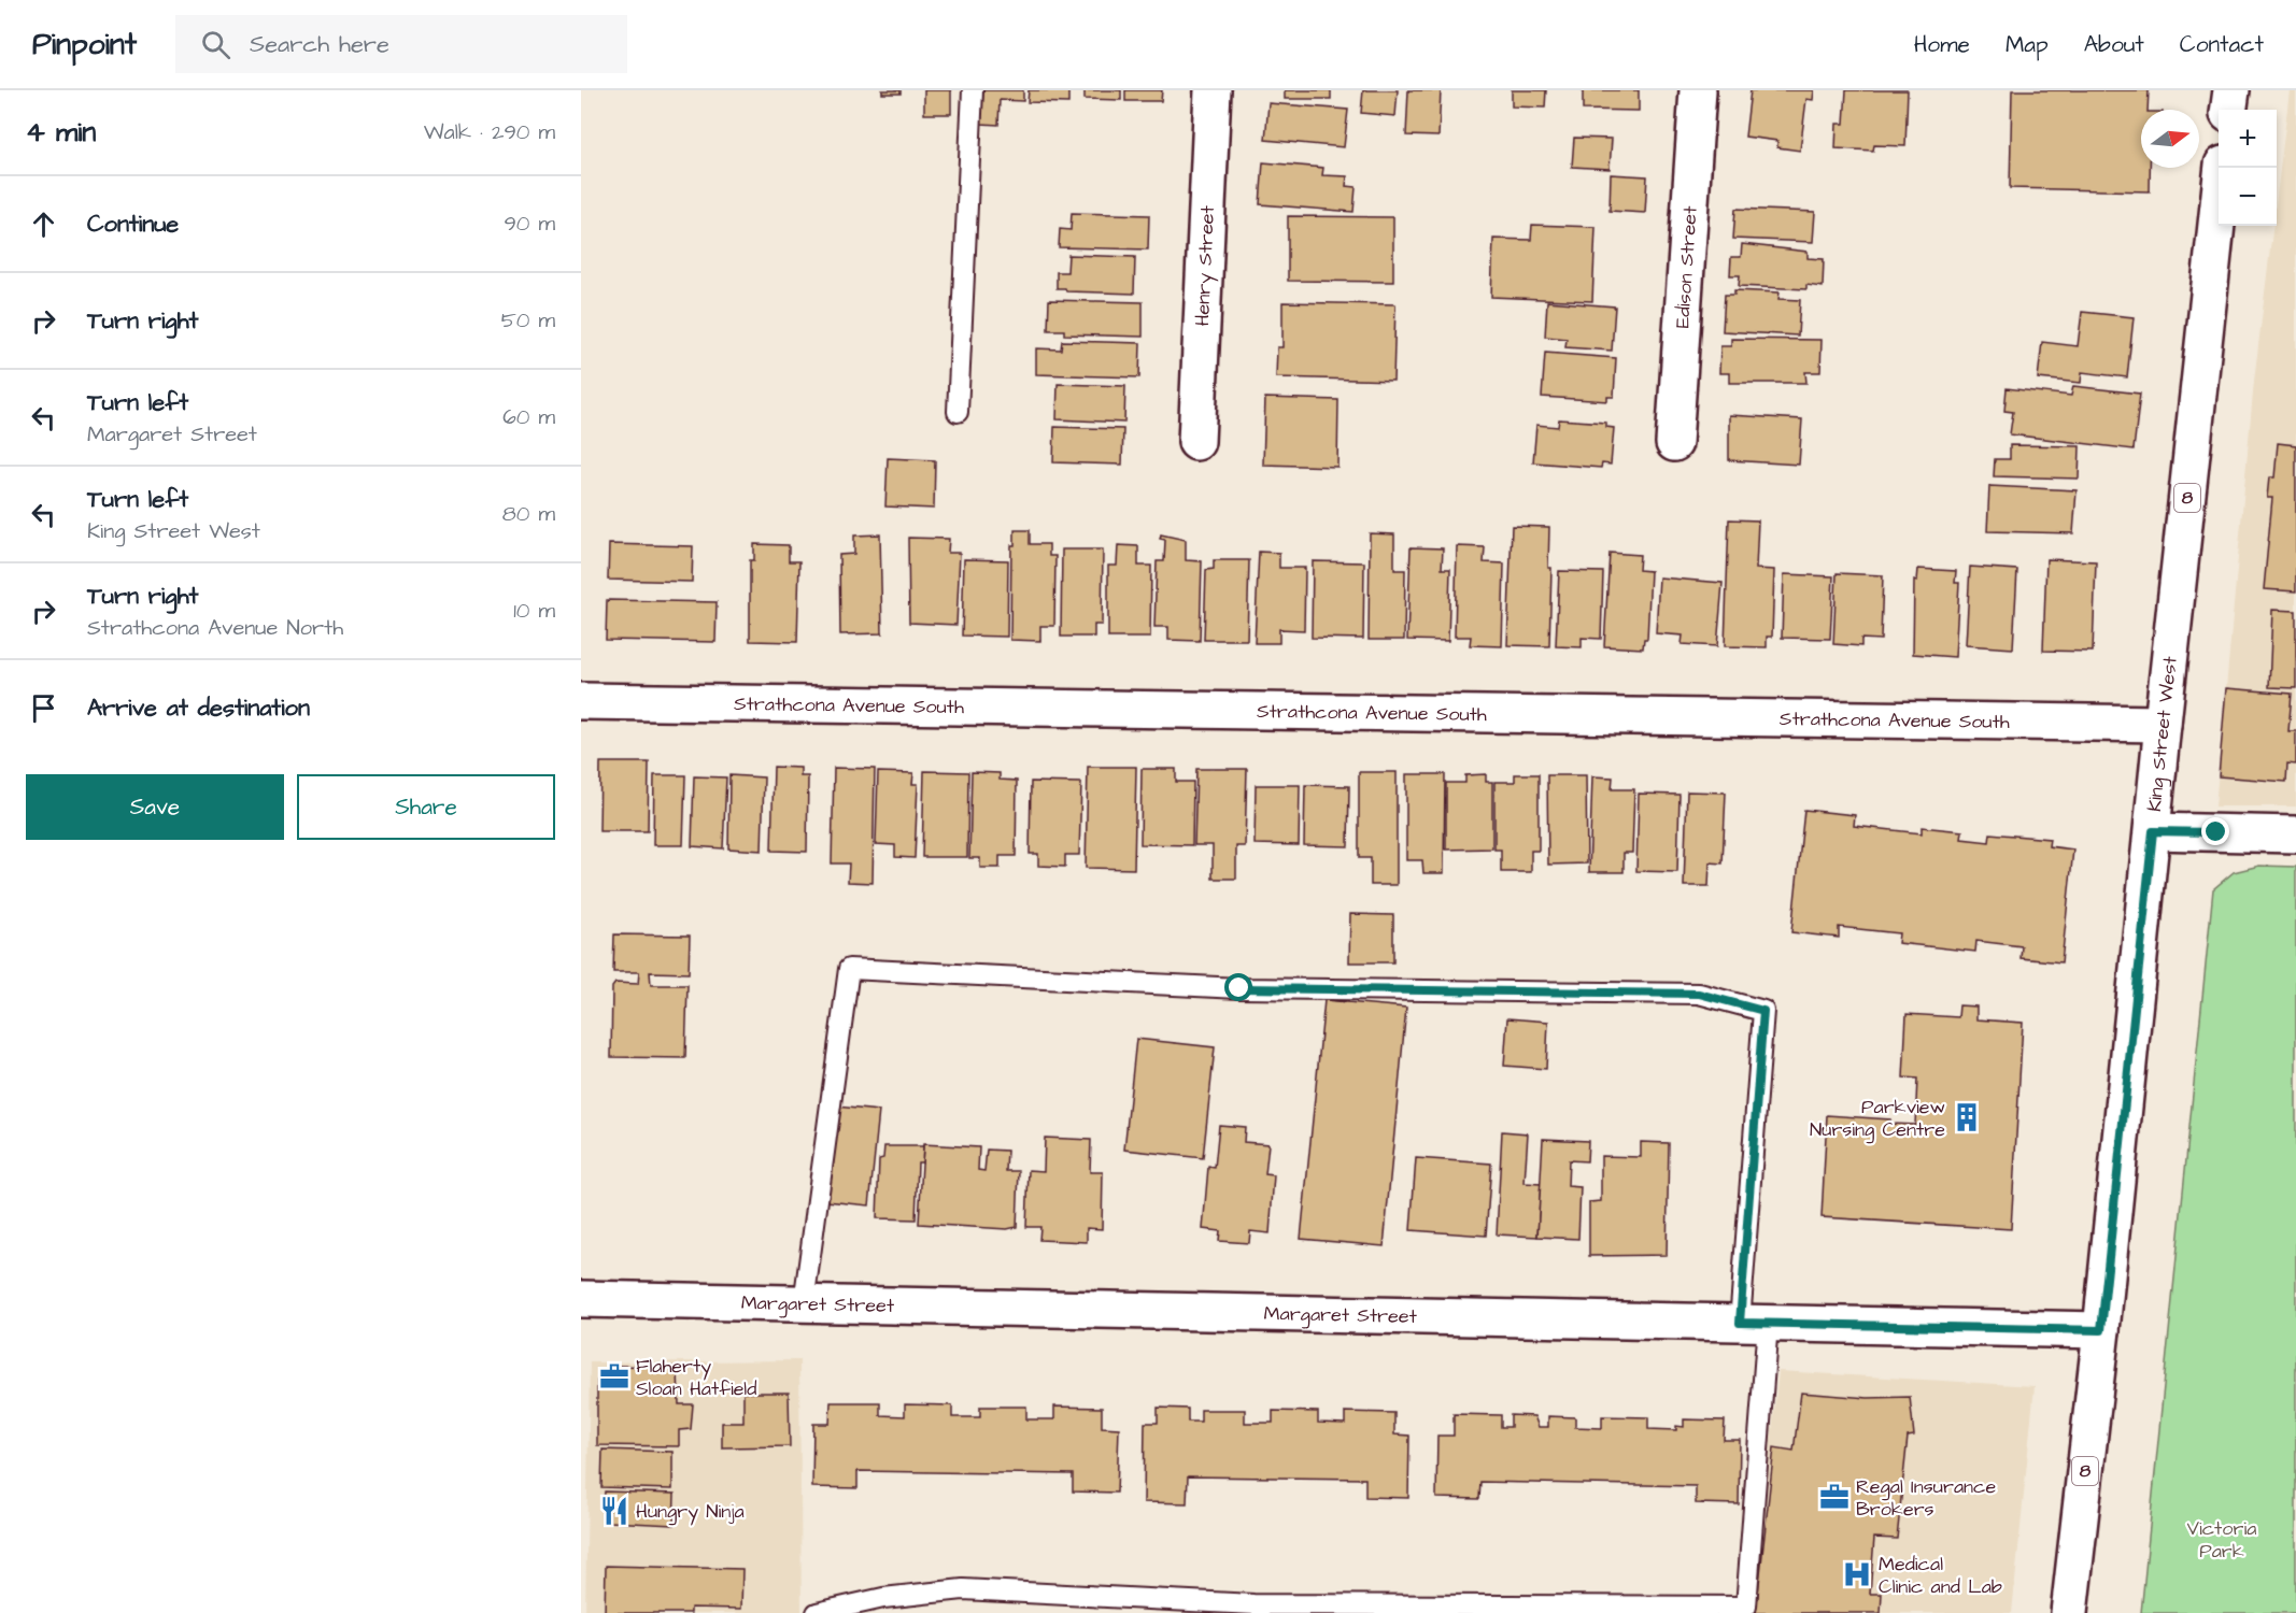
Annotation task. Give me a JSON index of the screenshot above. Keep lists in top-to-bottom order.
{
  "streets": {
    "street": [
      "Henry Street",
      "Edison Street",
      "8",
      "Strathcona Avenue South",
      "King Street West",
      "Margaret Street"
    ]
  },
  "crossings": [
    ["Strathcona Avenue South", "King Street West"],
    ["King Street West", "Margaret Street"]
  ],
  "parks": ["Victoria Park"],
  "places": {
    "building": ["Parkview Nursing Centre"],
    "office": ["Flaherty Sloan Hatfield", "Regal Insurance Brokers"],
    "restaurant": ["Hungry Ninja"],
    "hospital": ["Medical Clinic and Lab"]
  },
  "north": "right",
  "page": {
    "header": "Pinpoint",
    "search": "Search here",
    "nav": [
      "Home",
      "Map",
      "About",
      "Contact"
    ],
    "heading": ["4 min", "Walk · 290 m"],
    "map_buttons": ["+", "−"],
    "list": [
      ["Continue", "90 m"],
      ["Turn right", "50 m"],
      ["Turn left", "Margaret Street", "60 m"],
      ["Turn left", "King Street West", "80 m"],
      ["Turn right", "Strathcona Avenue North", "10 m"],
      "Arrive at destination"
    ],
    "buttons": ["Save", "Share"]
  }
}
